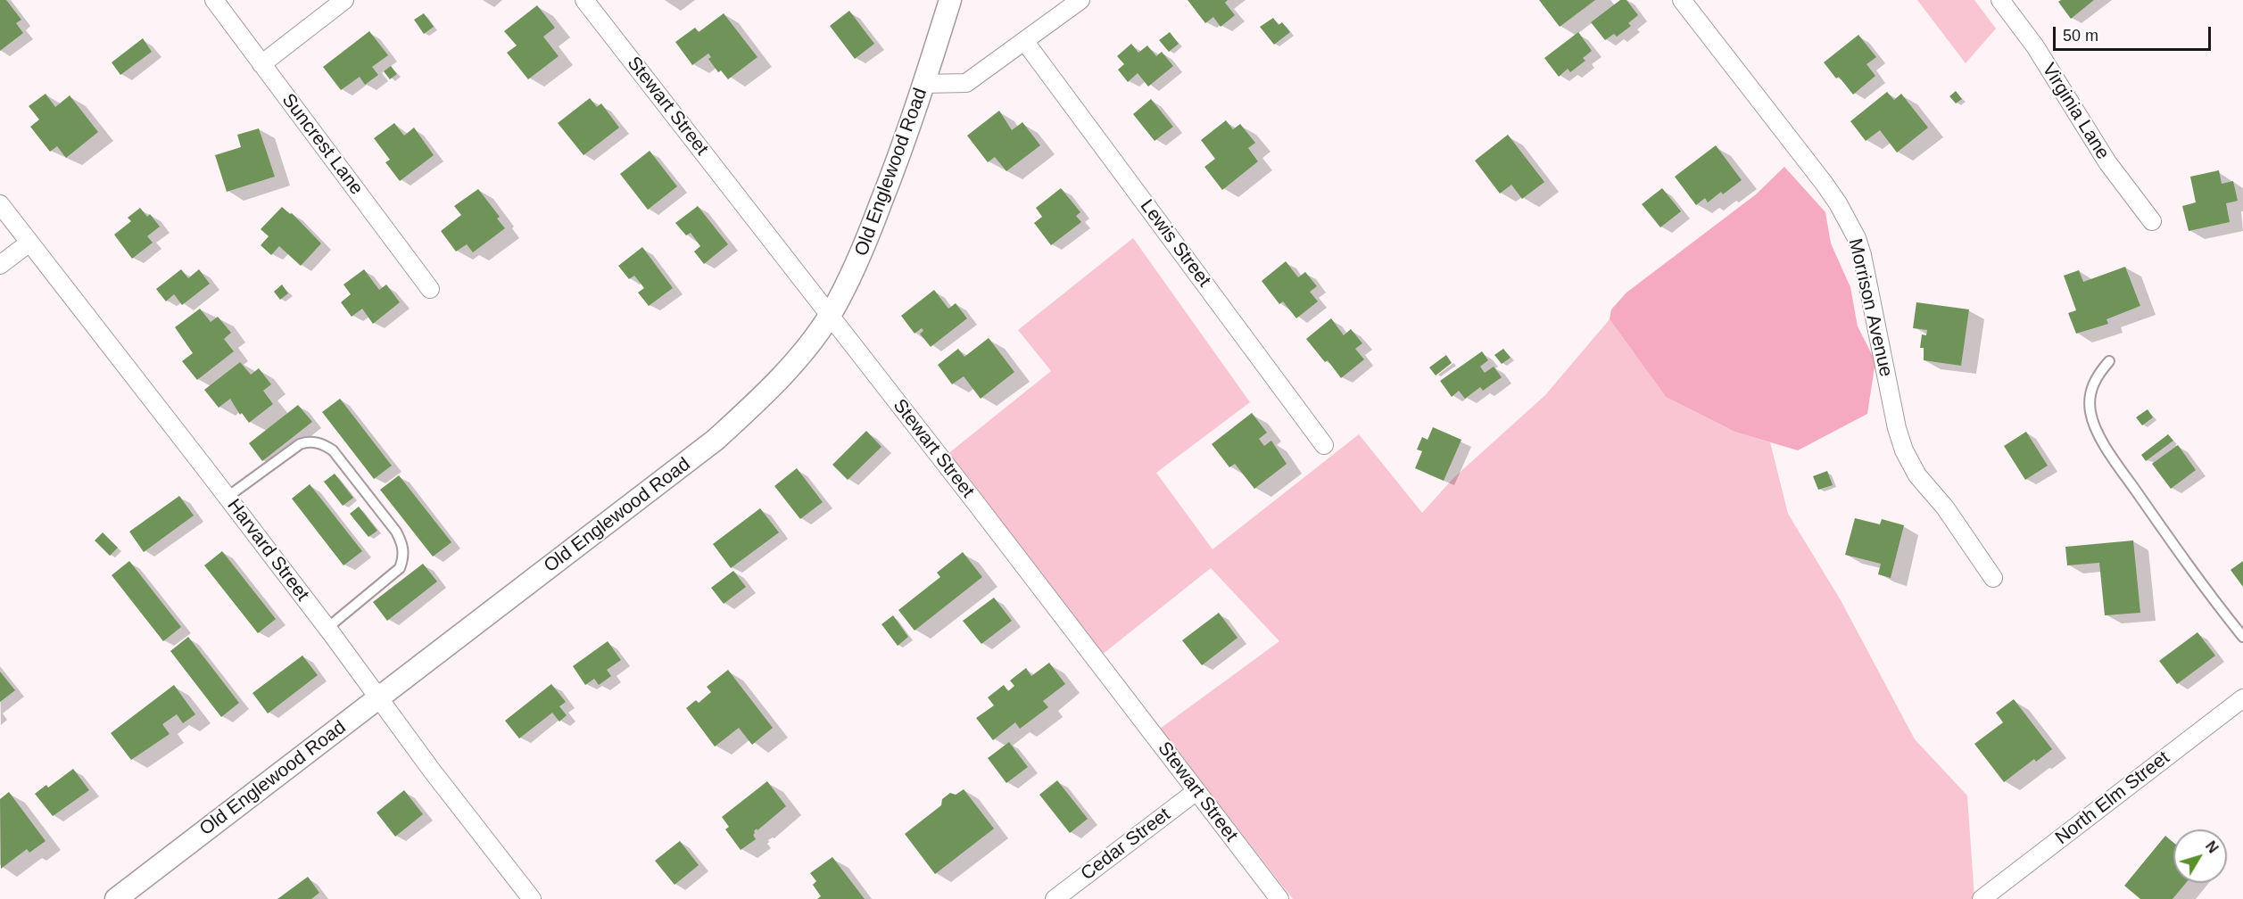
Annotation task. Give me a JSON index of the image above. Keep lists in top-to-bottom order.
{
  "streets": {
    "street": [
      "Stewart Street",
      "Virginia Lane",
      "Suncrest Lane",
      "Old Englewood Road",
      "Lewis Street",
      "Morrison Avenue",
      "Harvard Street",
      "North Elm Street",
      "Cedar Street"
    ]
  },
  "crossings": [
    ["Stewart Street", "Old Englewood Road"],
    ["Stewart Street", "Cedar Street"],
    ["Old Englewood Road", "Harvard Street"]
  ],
  "scale_bar": "50 m",
  "north": "top right"
}
